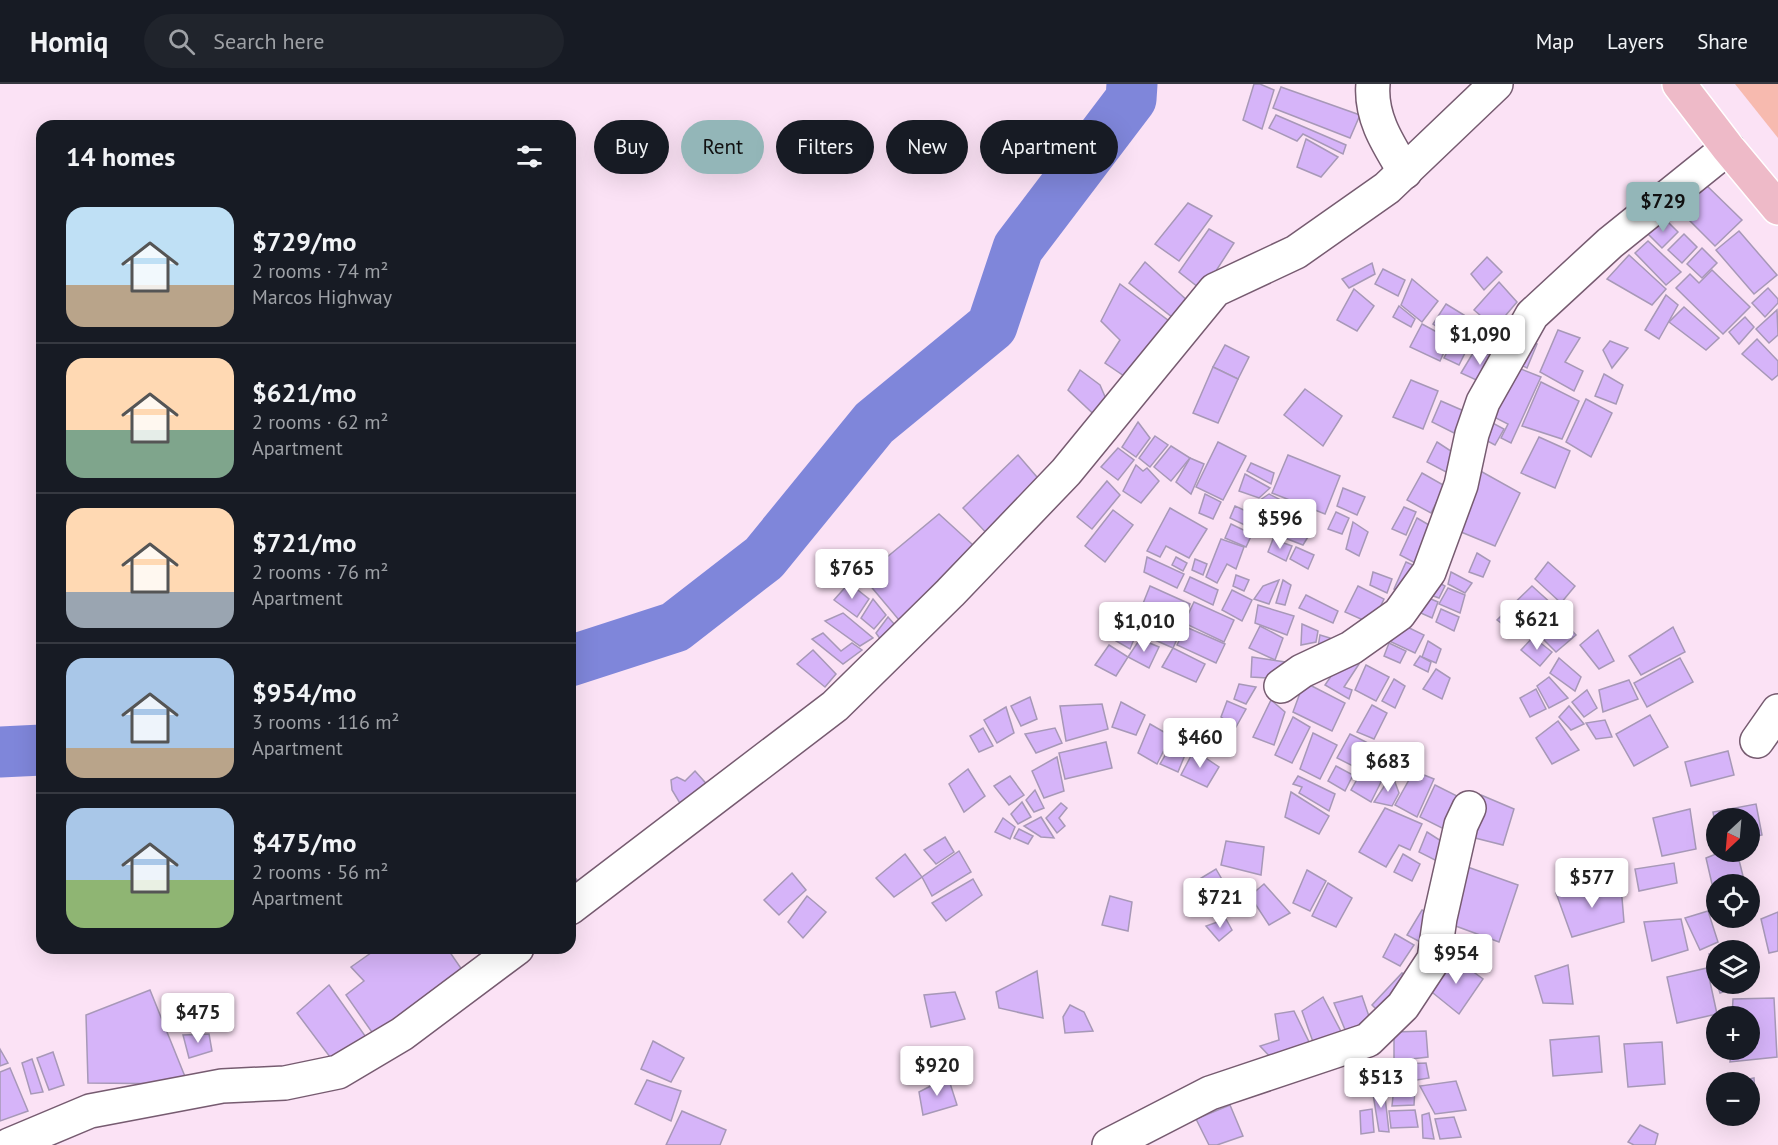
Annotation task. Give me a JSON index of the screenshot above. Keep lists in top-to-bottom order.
{
  "north": "bottom left",
  "page": {
    "header": "Homiq",
    "search": "Search here",
    "nav": ["Map", "Layers", "Share"],
    "chip": [
      "Buy",
      "Rent",
      "Filters",
      "New",
      "Apartment"
    ],
    "heading": "14 homes",
    "price": [
      "$729",
      "$1,090",
      "$596",
      "$765",
      "$621",
      "$1,010",
      "$460",
      "$683",
      "$577",
      "$721",
      "$954",
      "$475",
      "$920",
      "$513"
    ],
    "list": [
      {
        "name": "$729/mo",
        "note": "2 rooms · 74 m² · Marcos Highway"
      },
      {
        "name": "$621/mo",
        "note": "2 rooms · 62 m² · Apartment"
      },
      {
        "name": "$721/mo",
        "note": "2 rooms · 76 m² · Apartment"
      },
      {
        "name": "$954/mo",
        "note": "3 rooms · 116 m² · Apartment"
      },
      {
        "name": "$475/mo",
        "note": "2 rooms · 56 m² · Apartment"
      }
    ],
    "map_buttons": ["+", "−"]
  }
}
